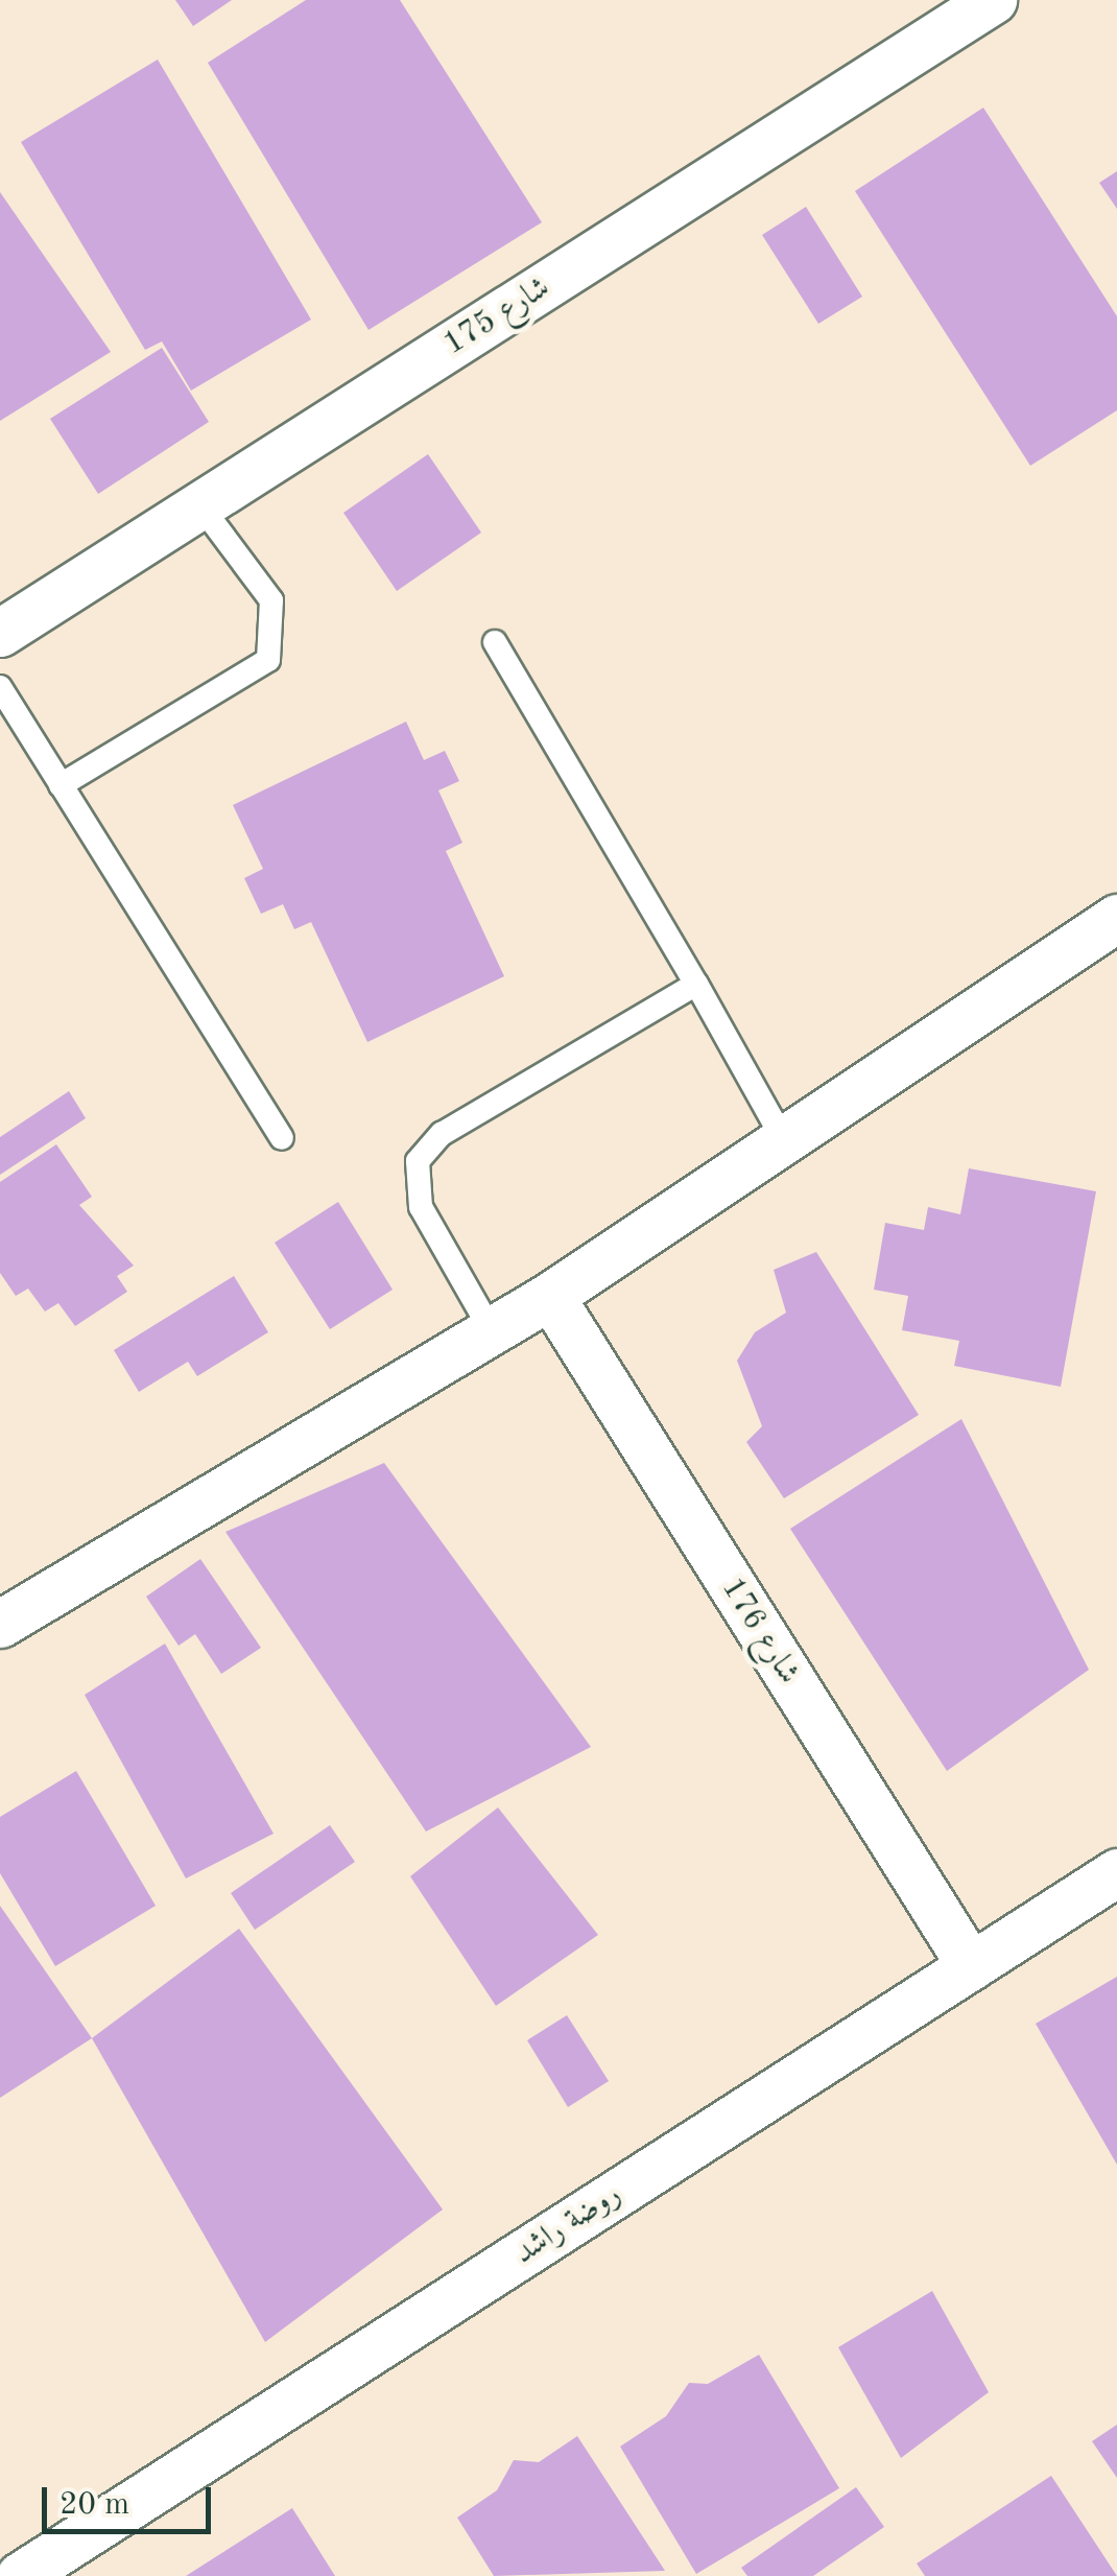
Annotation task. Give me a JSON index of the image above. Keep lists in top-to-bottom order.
{
  "streets": {
    "street": ["شارع 175", "شارع 176", "روضة راشد"]
  },
  "crossings": [
    ["شارع 176", "روضة راشد"]
  ],
  "scale_bar": "20 m"
}
